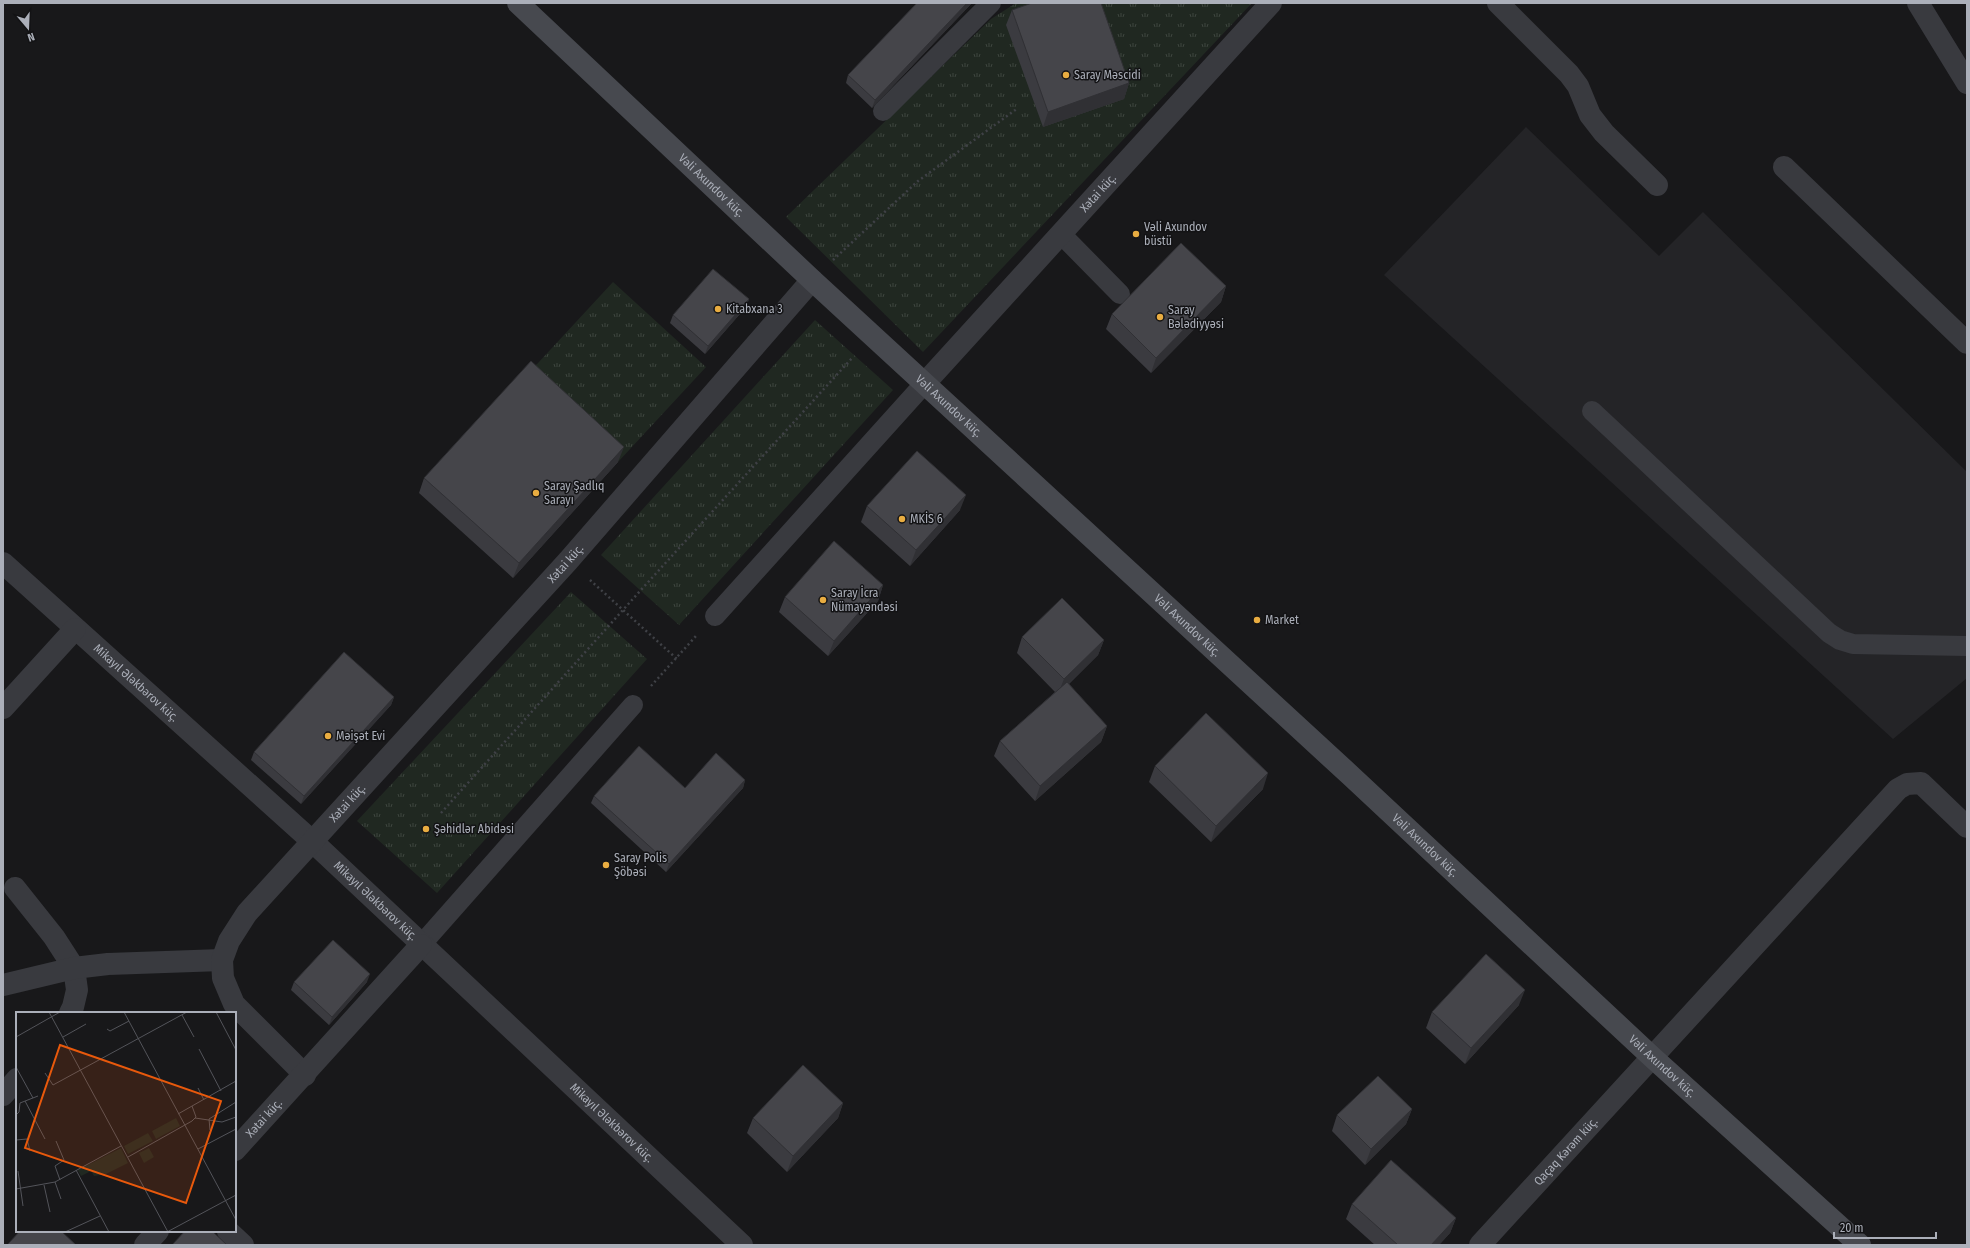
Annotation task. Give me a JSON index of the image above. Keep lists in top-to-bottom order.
{
  "streets": {
    "street": [
      "Vəli Axundov küç.",
      "Xətai küç.",
      "Mikayıl Ələkbərov küç.",
      "Qaçaq Kərəm küç."
    ]
  },
  "crossings": [
    ["Vəli Axundov küç.", "Xətai küç."],
    ["Vəli Axundov küç.", "Qaçaq Kərəm küç."],
    ["Xətai küç.", "Mikayıl Ələkbərov küç."]
  ],
  "places": [
    "Saray Məscidi",
    "Vəli Axundov büstü",
    "Kitabxana 3",
    "Saray Bələdiyyəsi",
    "Saray Şadlıq Sarayı",
    "MKİS 6",
    "Saray İcra Nümayəndəsi",
    "Market",
    "Məişət Evi",
    "Şəhidlər Abidəsi",
    "Saray Polis Şöbəsi"
  ],
  "scale_bar": "20 m",
  "north": "bottom"
}
